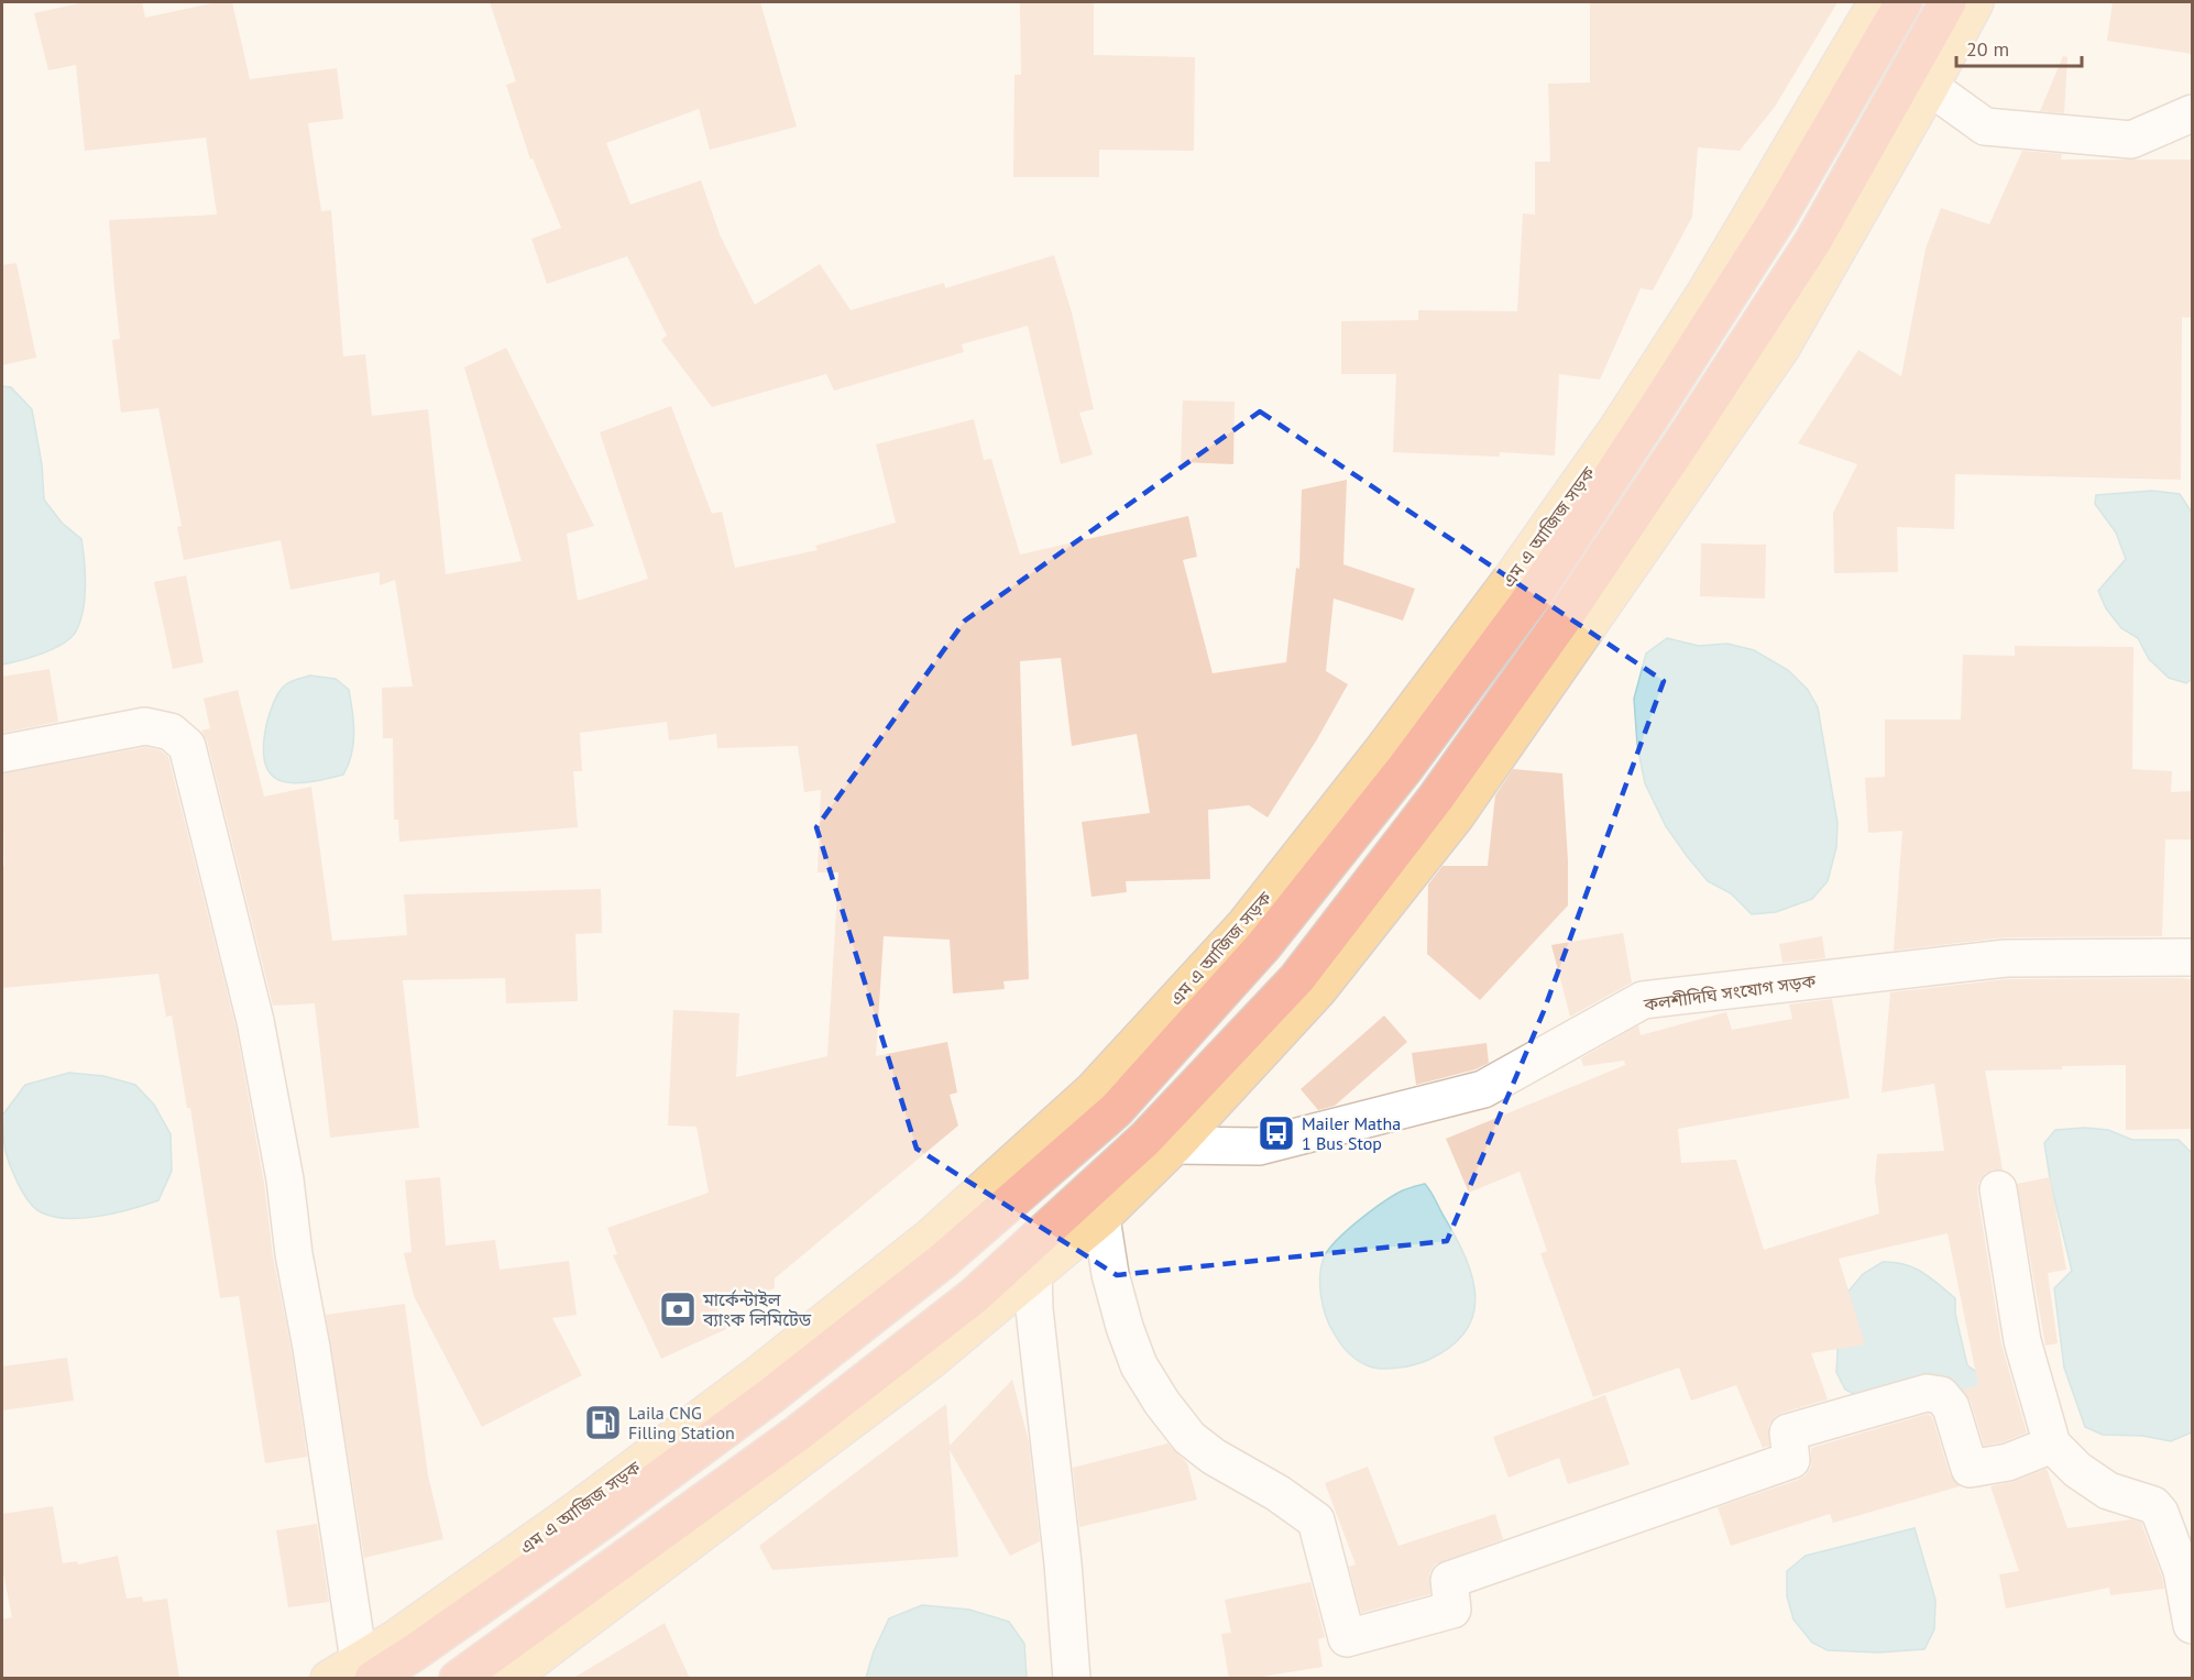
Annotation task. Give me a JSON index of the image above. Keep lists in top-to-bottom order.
{
  "streets": {
    "main road": ["এম এ আজিজ সড়ক"],
    "street": ["কলশীদিঘি সংযোগ সড়ক"]
  },
  "places": {
    "bus stop": ["Mailer Matha 1 Bus Stop"],
    "bank": ["মার্কেন্টাইল ব্যাংক লিমিটেড"],
    "fuel station": ["Laila CNG Filling Station"]
  },
  "scale_bar": "20 m"
}
